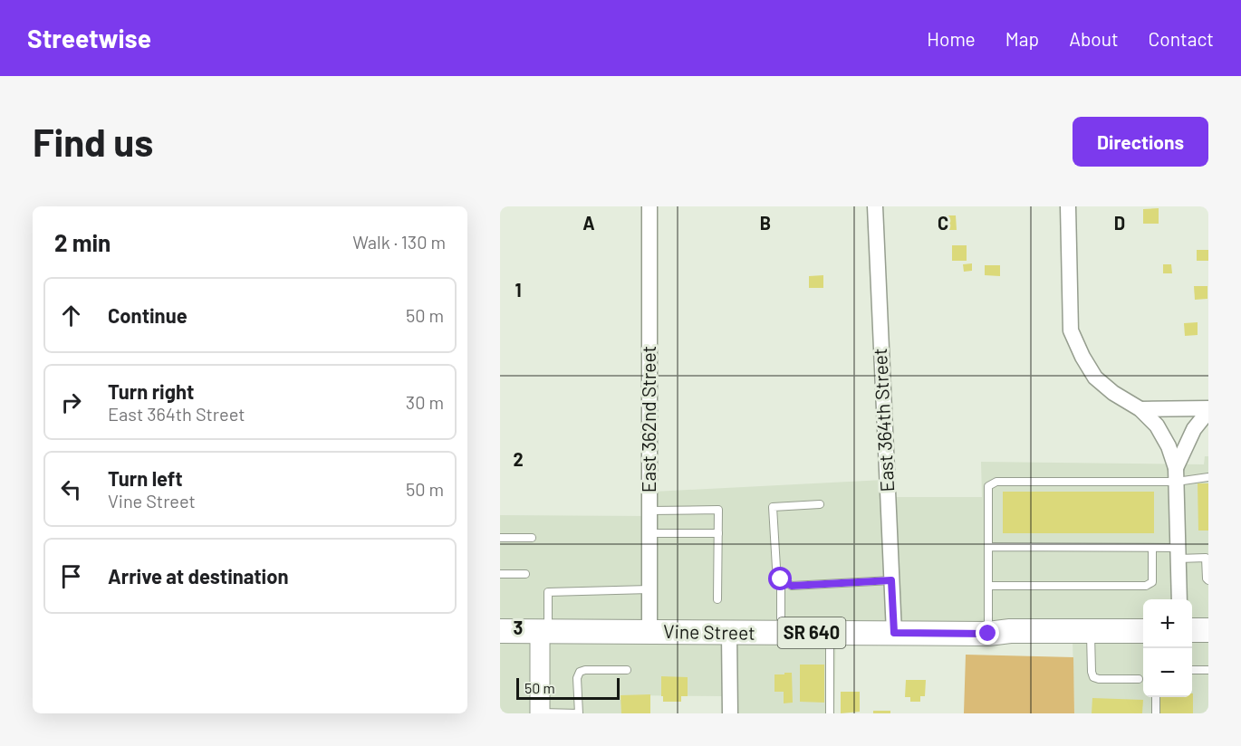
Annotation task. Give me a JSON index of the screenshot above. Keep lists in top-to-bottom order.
{
  "streets": {
    "main road": ["Vine Street", "SR 640"],
    "street": ["East 362nd Street", "East 364th Street"]
  },
  "crossings": [
    ["East 362nd Street", "Vine Street"],
    ["East 364th Street", "Vine Street"]
  ],
  "scale_bar": "50 m",
  "page": {
    "header": "Streetwise",
    "nav": [
      "Home",
      "Map",
      "About",
      "Contact"
    ],
    "buttons": "Directions",
    "title": "Find us",
    "heading": ["2 min", "Walk · 130 m"],
    "list": [
      ["Continue", "50 m"],
      ["Turn right", "East 364th Street", "30 m"],
      ["Turn left", "Vine Street", "50 m"],
      "Arrive at destination"
    ],
    "map_buttons": ["+", "−"],
    "scale": "50 m"
  },
  "grid": {
    "columns": [
      "A",
      "B",
      "C",
      "D"
    ],
    "rows": ["1", "2", "3"]
  }
}
